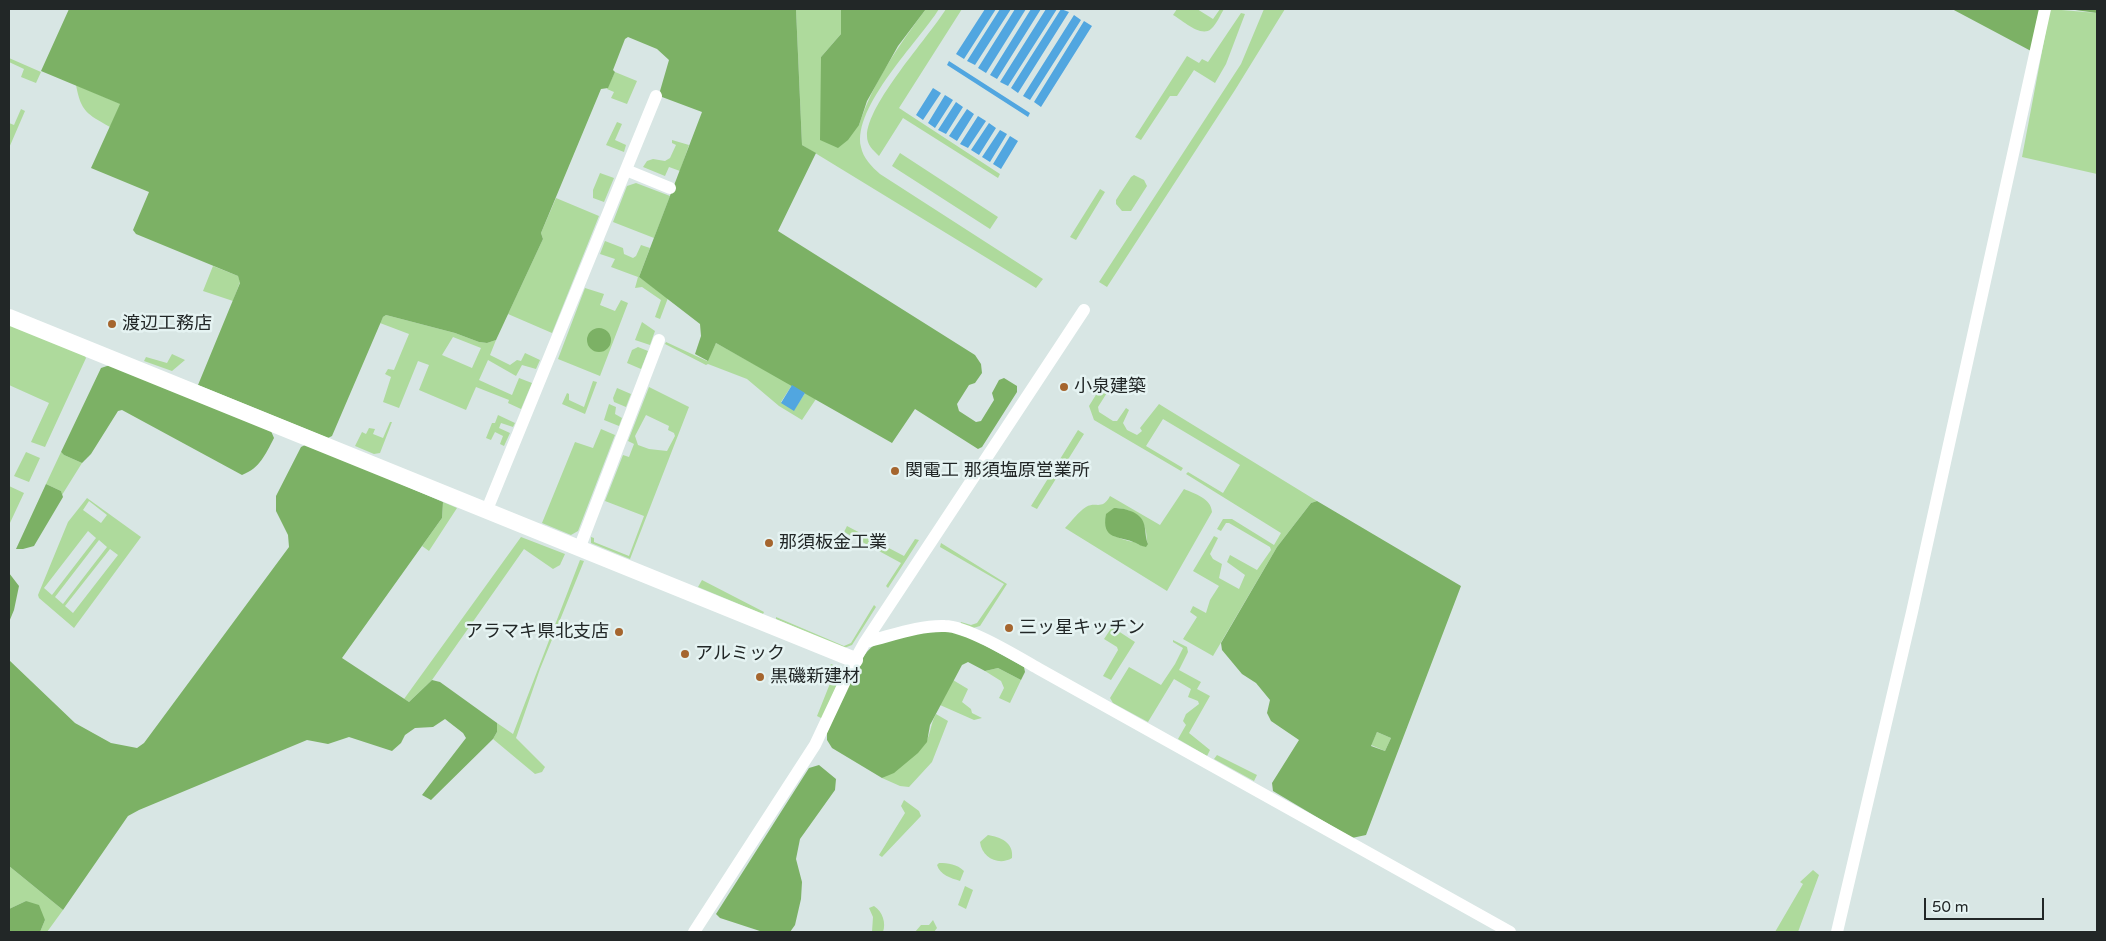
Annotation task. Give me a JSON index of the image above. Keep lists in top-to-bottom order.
{
  "places": [
    "渡辺工務店",
    "小泉建築",
    "関電工 那須塩原営業所",
    "那須板金工業",
    "三ッ星キッチン",
    "アラマキ県北支店",
    "アルミック",
    "黒磯新建材"
  ],
  "scale_bar": "50 m"
}
